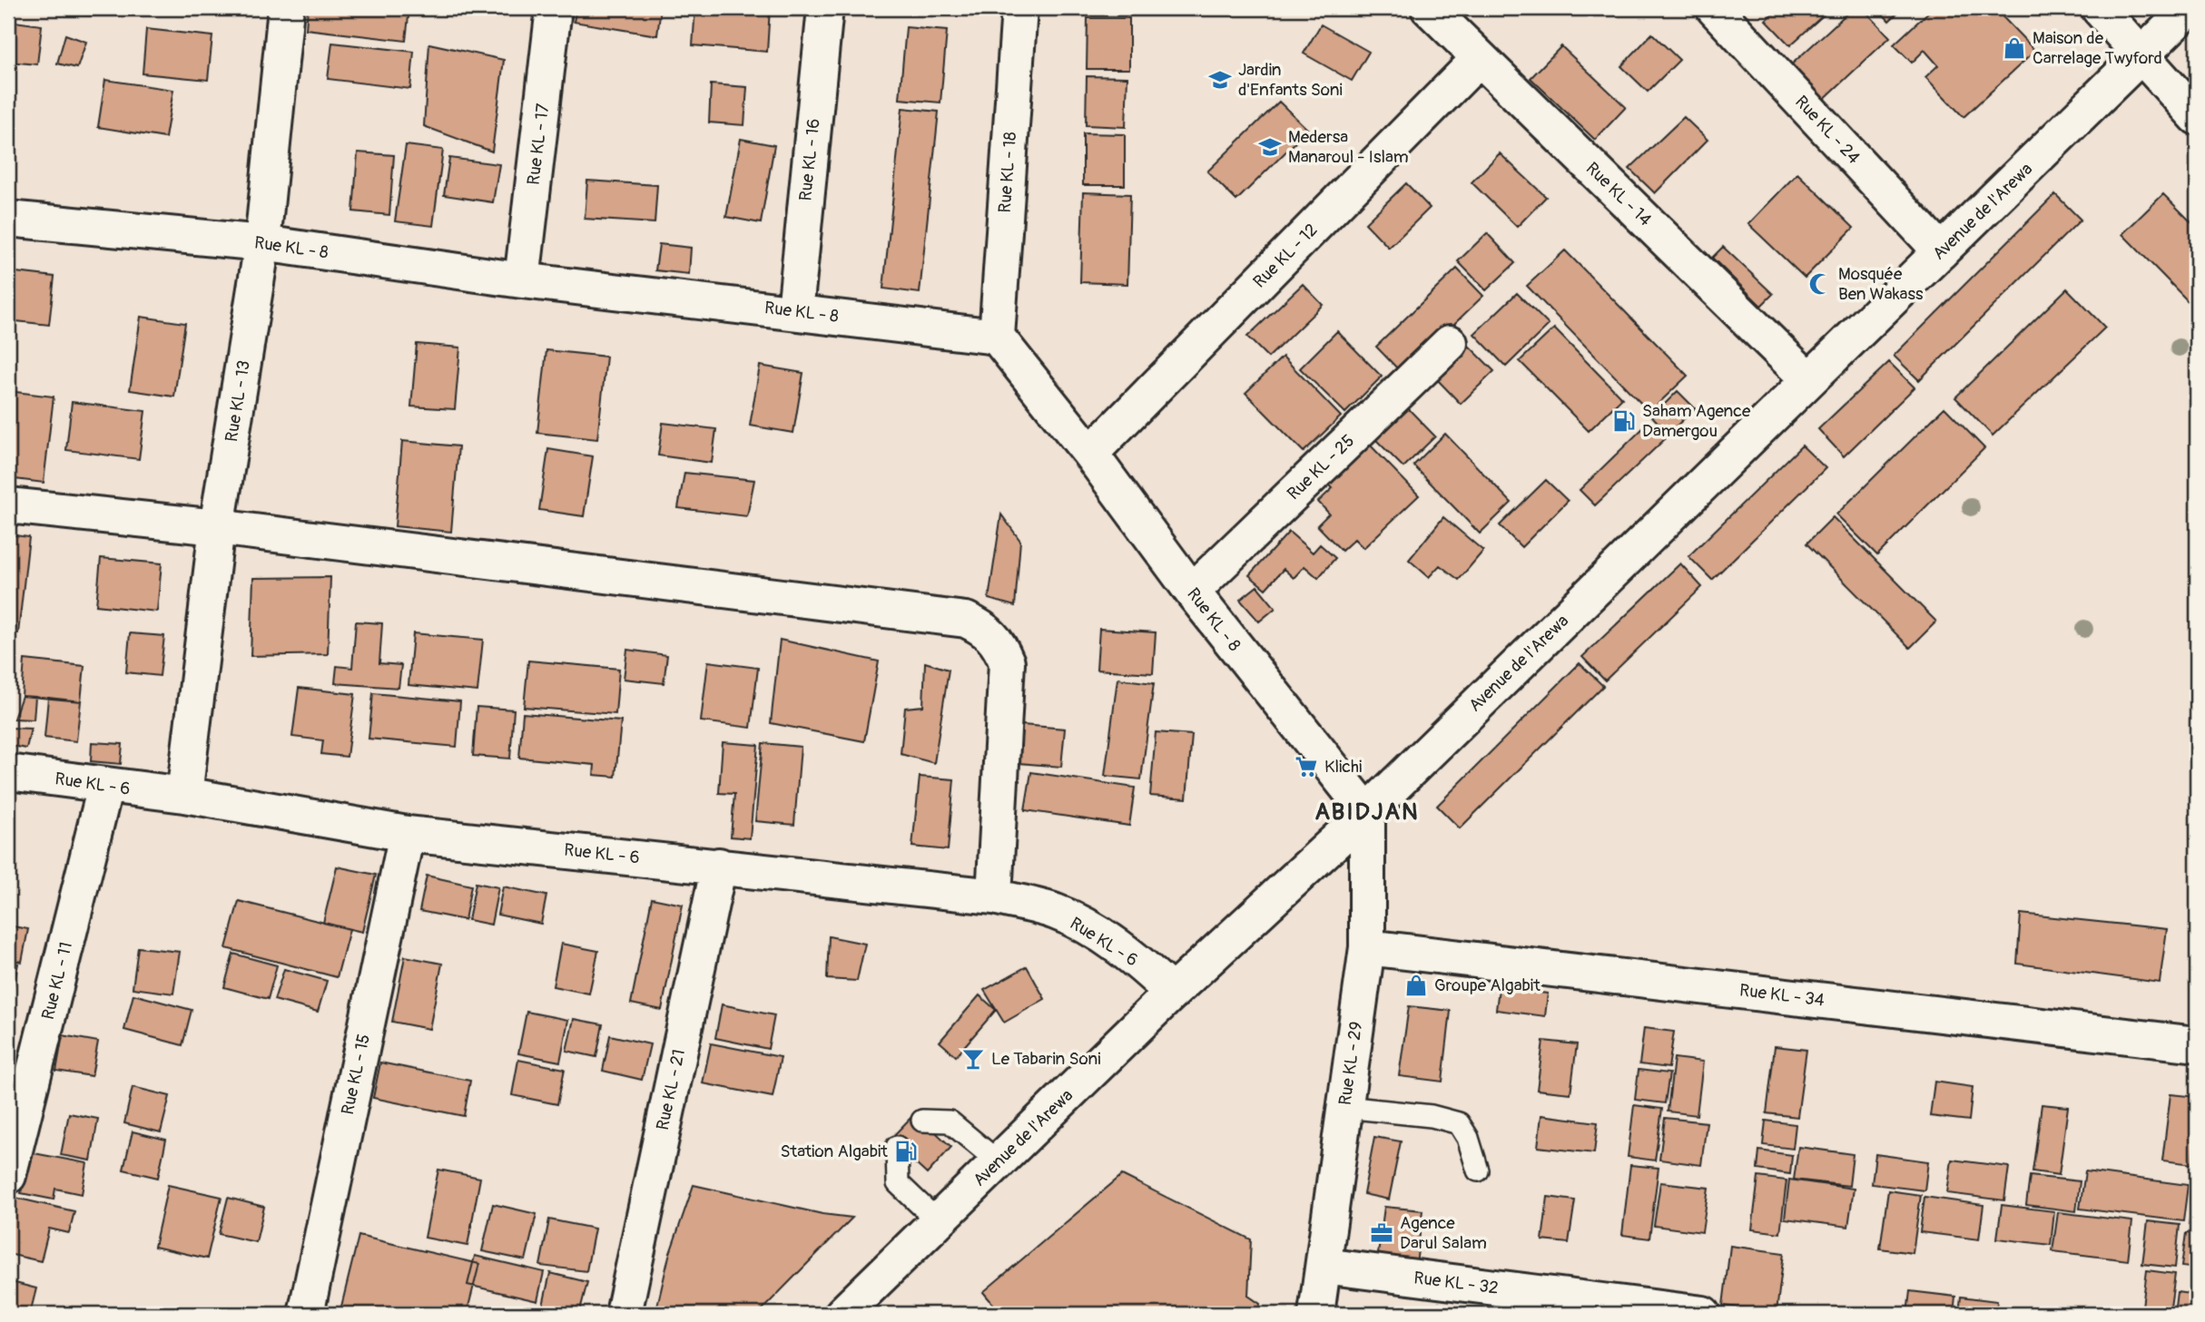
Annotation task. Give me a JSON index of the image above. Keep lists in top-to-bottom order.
{
  "streets": {
    "street": [
      "Rue KL - 24",
      "Rue KL - 17",
      "Rue KL - 16",
      "Rue KL - 18",
      "Rue KL - 14",
      "Avenue de l'Arewa",
      "Rue KL - 8",
      "Rue KL - 12",
      "Rue KL - 13",
      "Rue KL - 25",
      "Rue KL - 6",
      "Rue KL - 11",
      "Rue KL - 34",
      "Rue KL - 29",
      "Rue KL - 15",
      "Rue KL - 21",
      "Rue KL - 32"
    ]
  },
  "crossings": [
    ["Rue KL - 24", "Avenue de l'Arewa"],
    ["Rue KL - 17", "Rue KL - 8"],
    ["Rue KL - 16", "Rue KL - 8"],
    ["Rue KL - 18", "Rue KL - 8"],
    ["Rue KL - 14", "Avenue de l'Arewa"],
    ["Rue KL - 14", "Rue KL - 12"],
    ["Avenue de l'Arewa", "Rue KL - 8"],
    ["Avenue de l'Arewa", "Rue KL - 6"],
    ["Avenue de l'Arewa", "Rue KL - 29"],
    ["Rue KL - 8", "Rue KL - 12"],
    ["Rue KL - 8", "Rue KL - 13"],
    ["Rue KL - 8", "Rue KL - 25"],
    ["Rue KL - 8", "Rue KL - 29"],
    ["Rue KL - 13", "Rue KL - 6"],
    ["Rue KL - 6", "Rue KL - 11"],
    ["Rue KL - 6", "Rue KL - 15"],
    ["Rue KL - 6", "Rue KL - 21"],
    ["Rue KL - 34", "Rue KL - 29"],
    ["Rue KL - 29", "Rue KL - 32"]
  ],
  "districts": ["ABIDJAN"],
  "places": {
    "shop": ["Maison de Carrelage Twyford", "Groupe Algabit"],
    "school or university": ["Jardin d'Enfants Soni", "Medersa Manaroul - Islam"],
    "mosque": ["Mosquée Ben Wakass"],
    "fuel station": ["Saham Agence Damergou", "Station Algabit"],
    "supermarket": ["Klichi"],
    "bar": ["Le Tabarin Soni"],
    "office": ["Agence Darul Salam"]
  }
}
